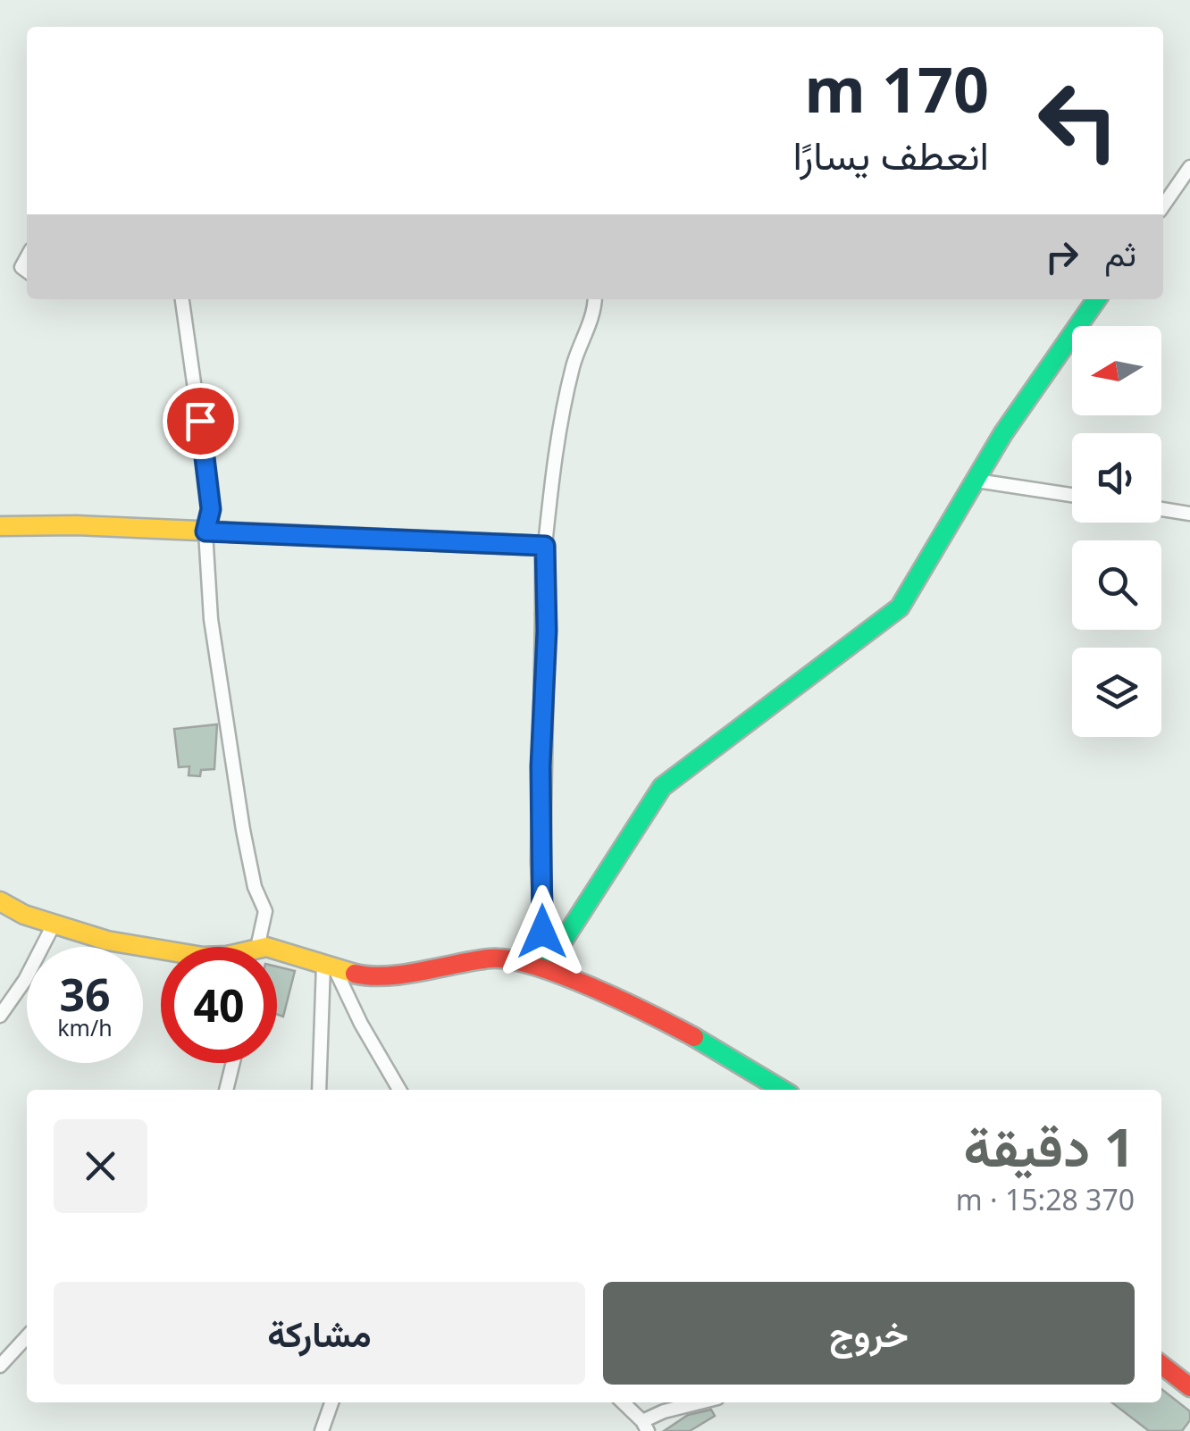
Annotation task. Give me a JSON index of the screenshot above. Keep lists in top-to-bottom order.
{
  "north": "left",
  "page": {
    "turn": ["170 m", "انعطف يسارًا"],
    "then": "ثم",
    "speed": "36 km/h",
    "limit": "40",
    "heading": ["1 دقيقة", "370 m · 15:28"],
    "buttons": ["خروج", "مشاركة"]
  }
}
